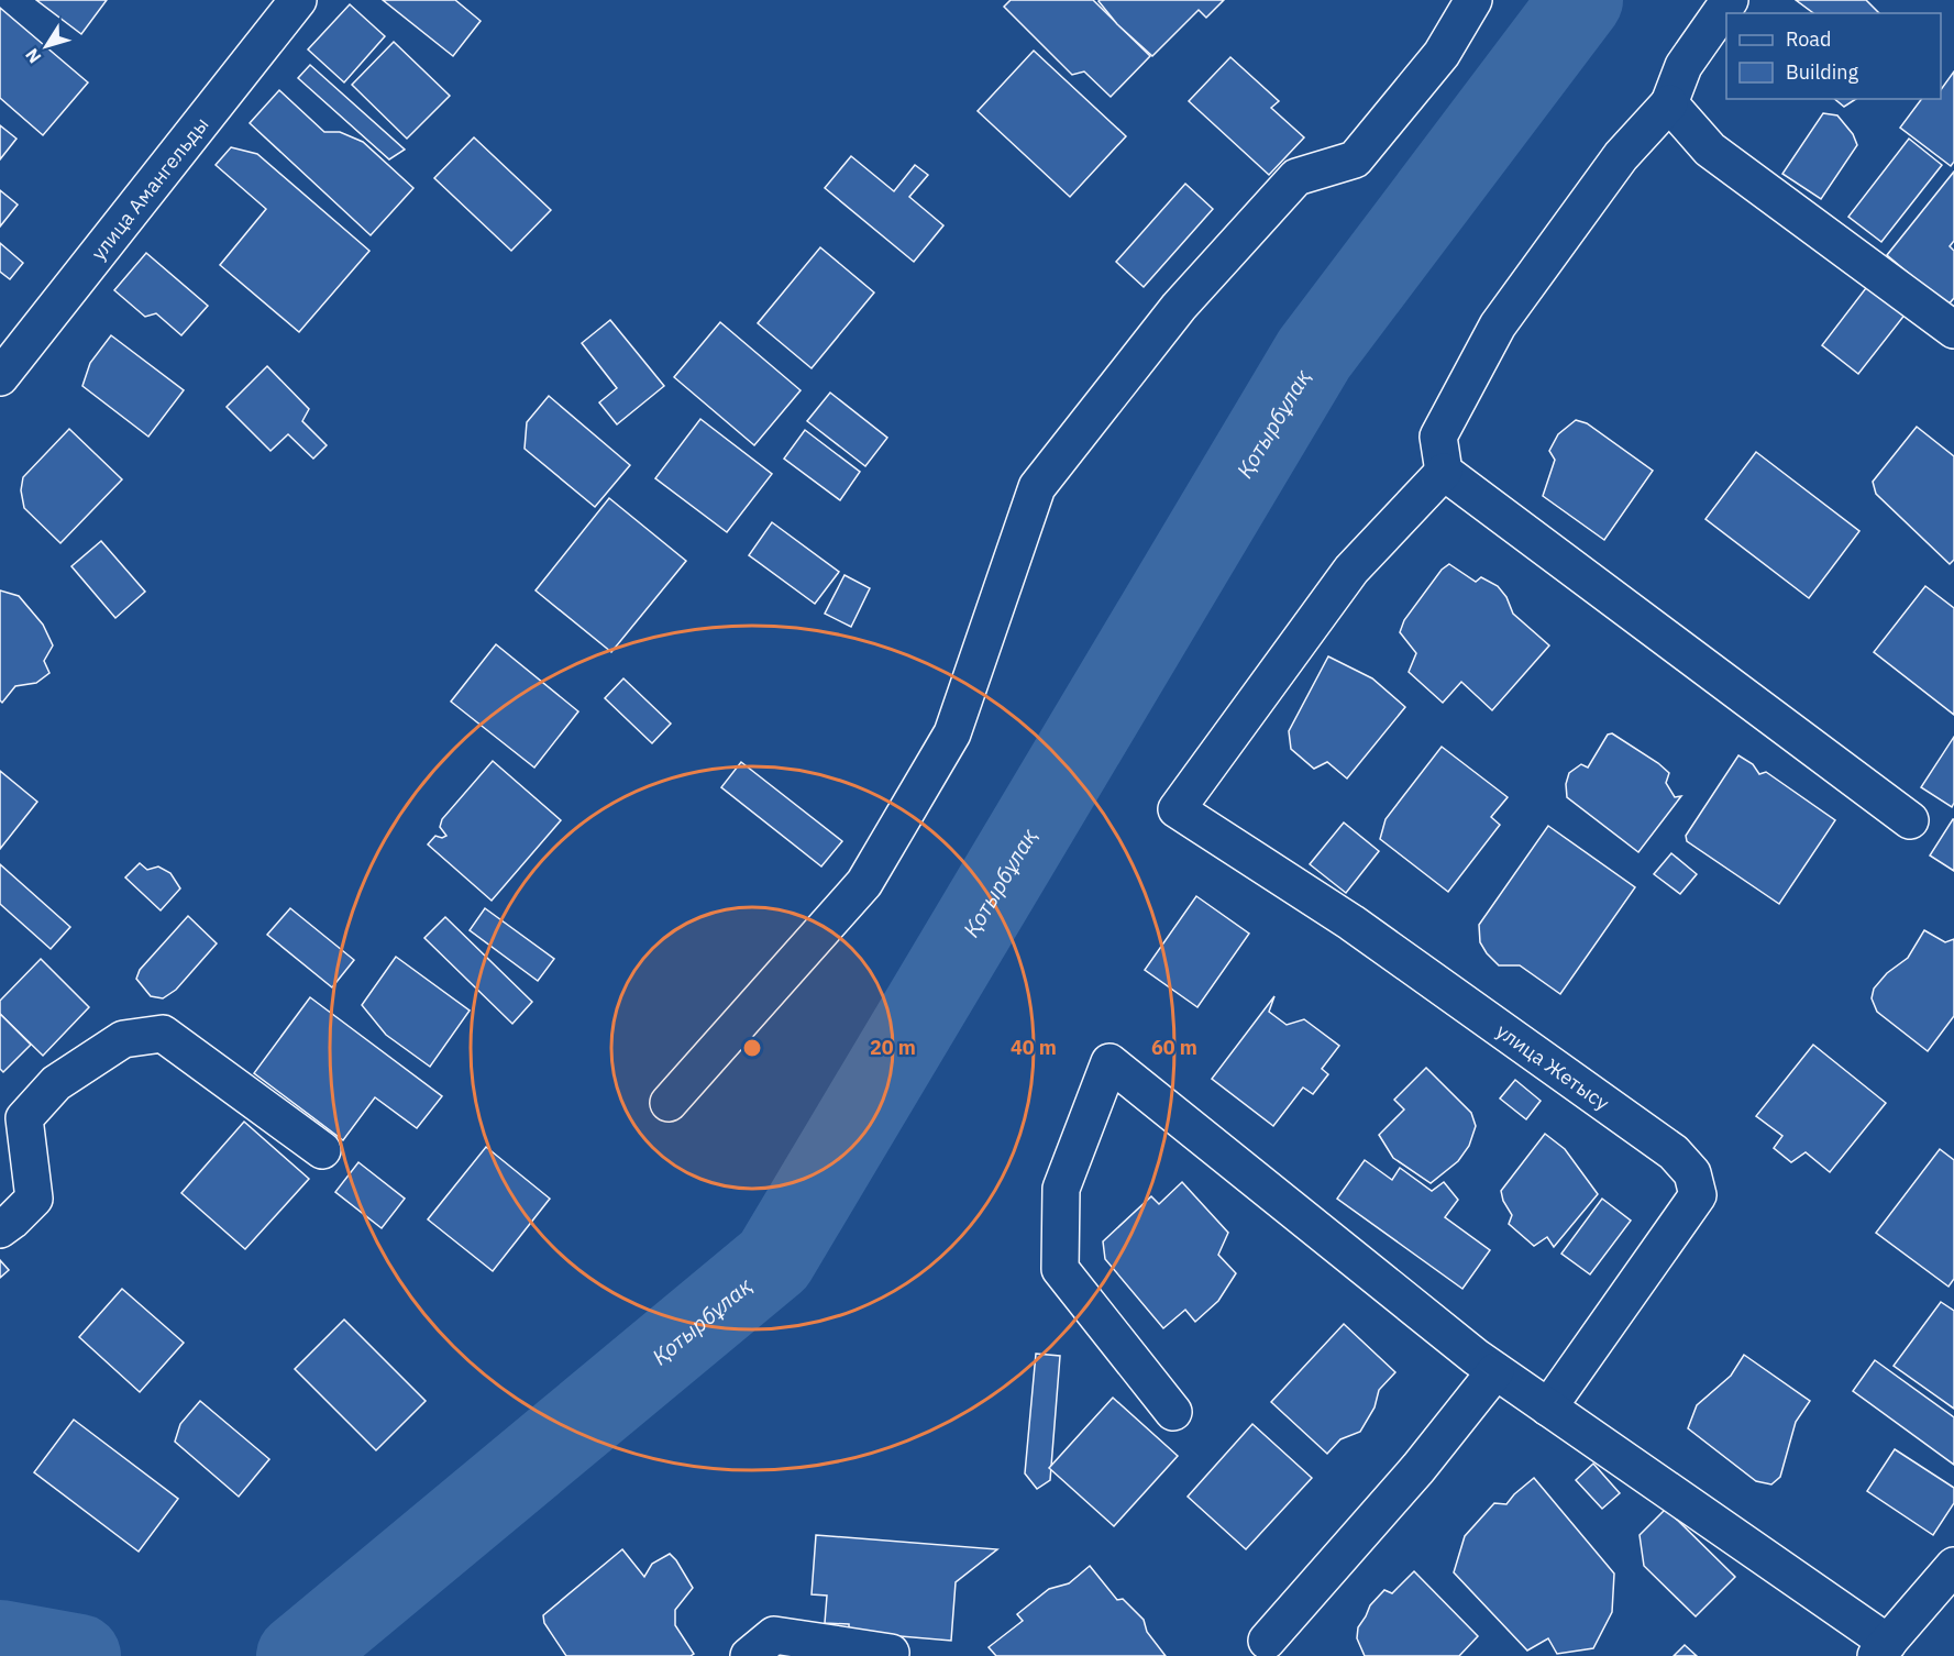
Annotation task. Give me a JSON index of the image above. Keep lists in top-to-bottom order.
{
  "streets": {
    "street": ["улица Амангельды", "улица Жетысу"]
  },
  "water": ["Қотырбұлақ"],
  "legend": ["Road", "Building"],
  "north": "bottom left",
  "rings": ["20 m", "40 m", "60 m"]
}
